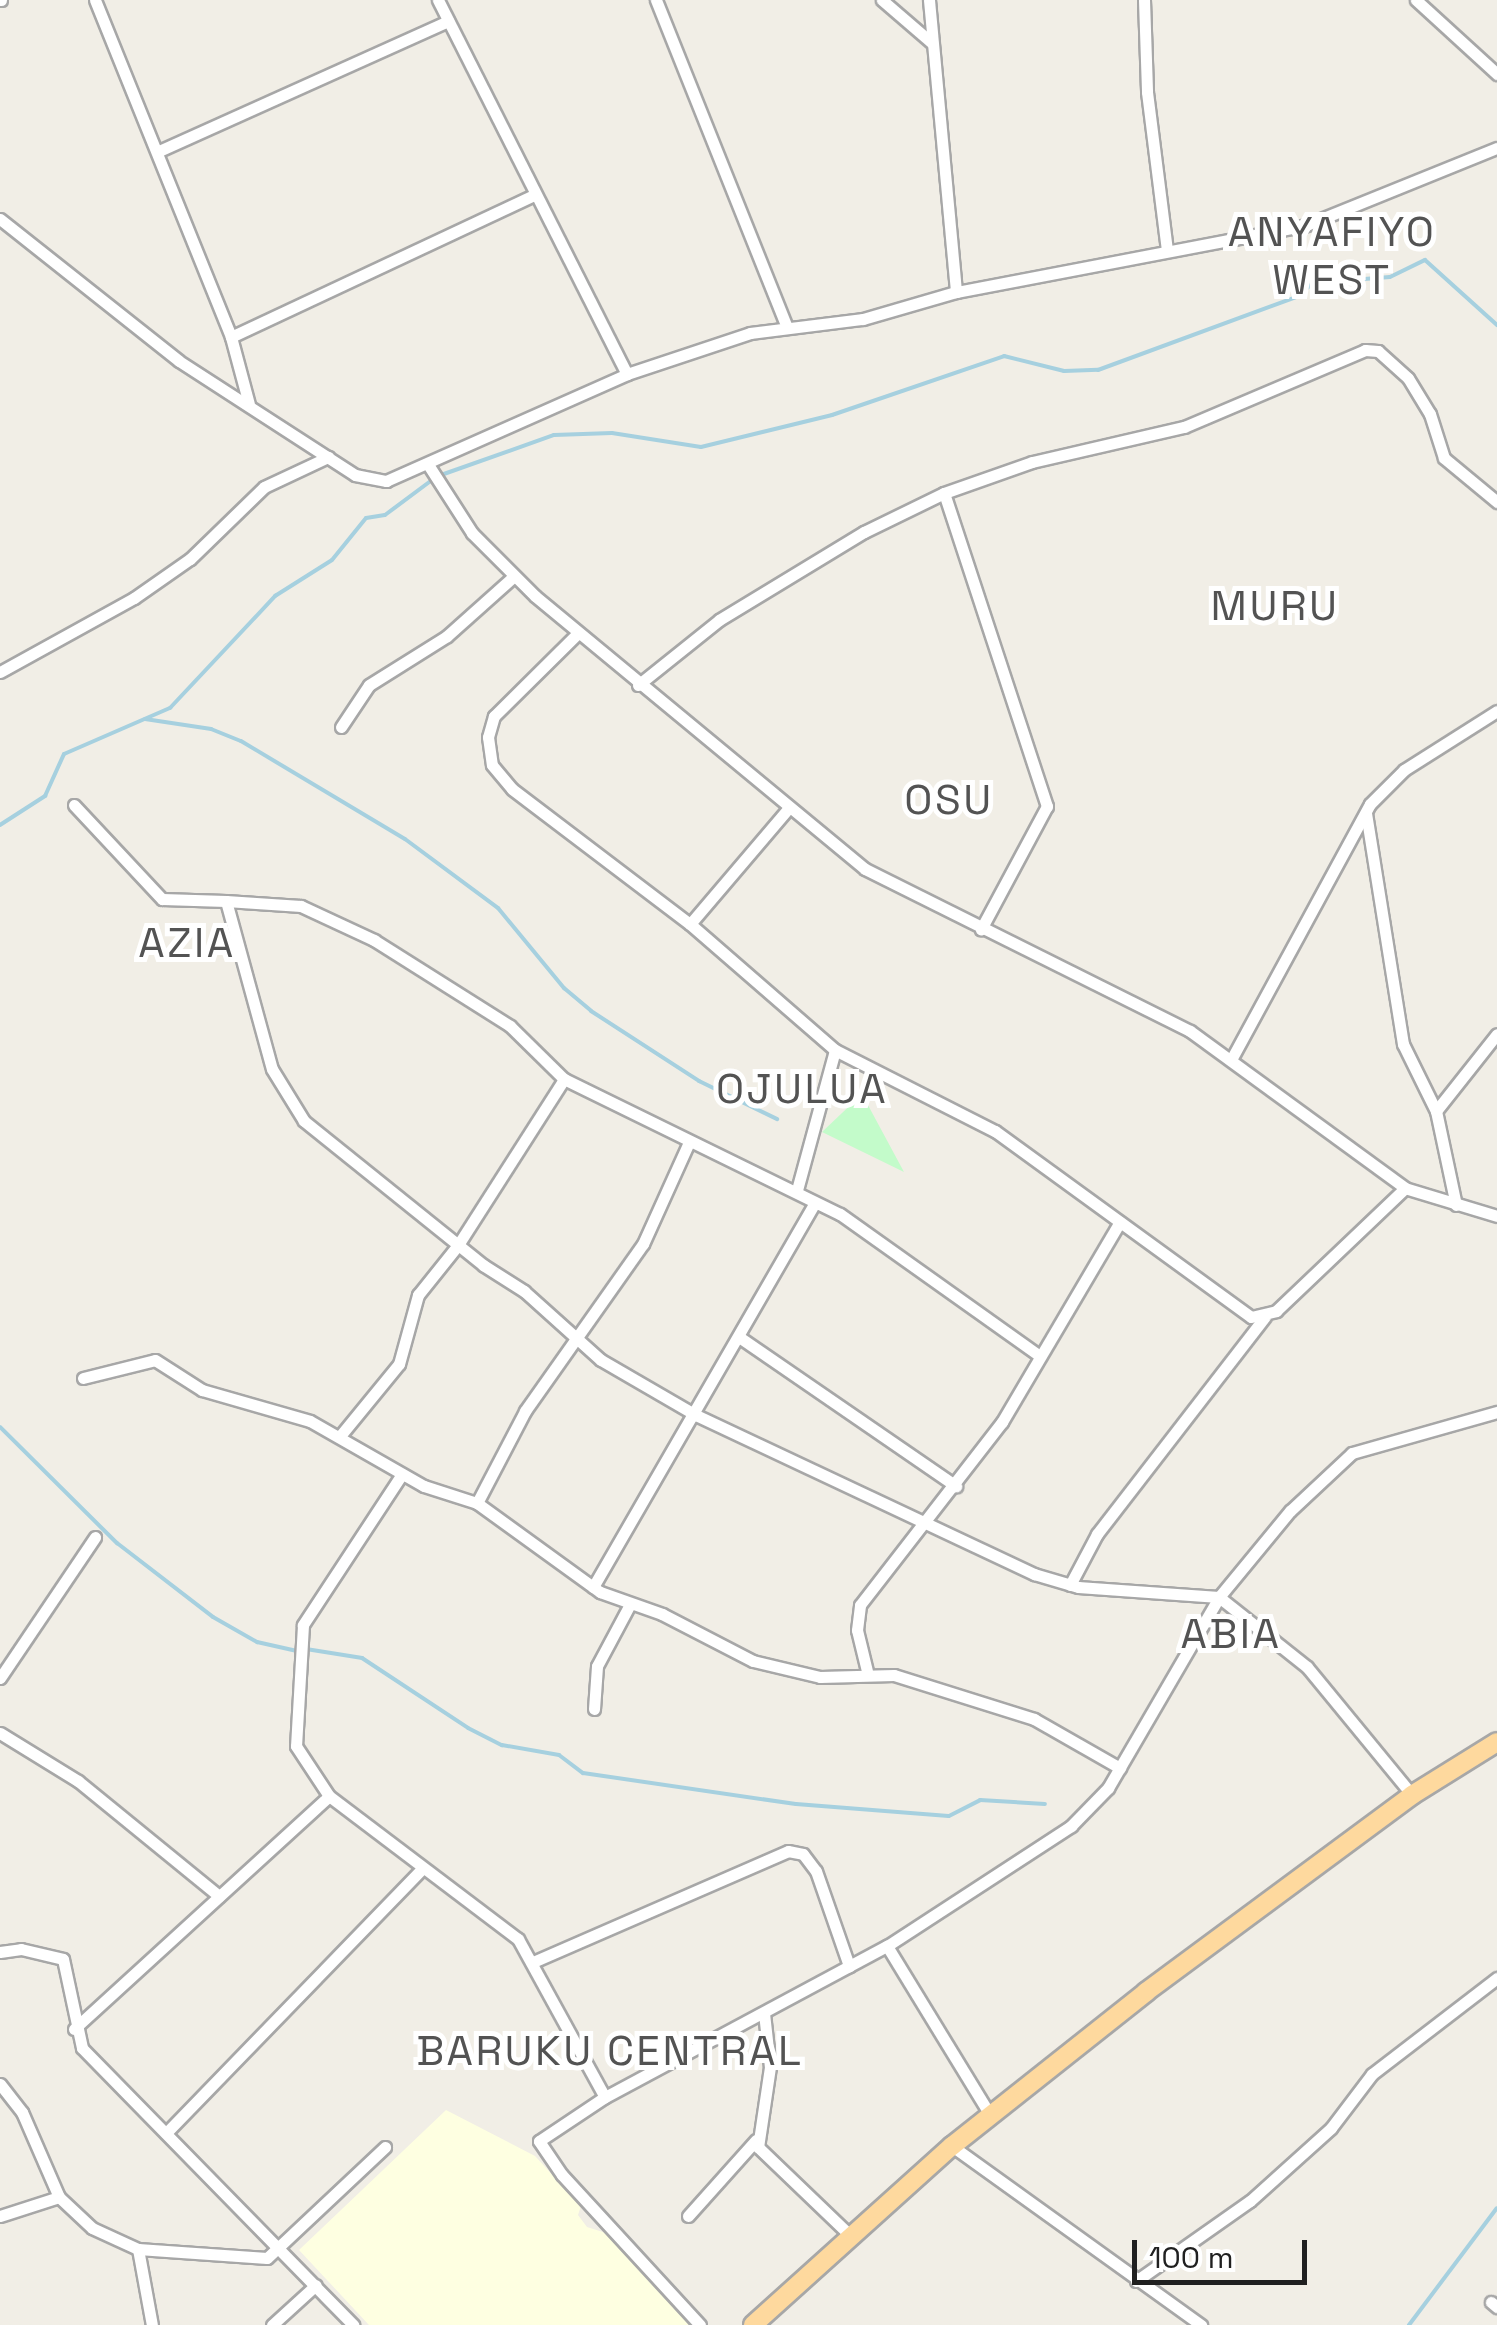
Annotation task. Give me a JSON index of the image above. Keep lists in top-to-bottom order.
{
  "districts": [
    "ANYAFIYO WEST",
    "MURU",
    "OSU",
    "AZIA",
    "OJULUA",
    "ABIA",
    "BARUKU CENTRAL"
  ],
  "scale_bar": "100 m"
}
